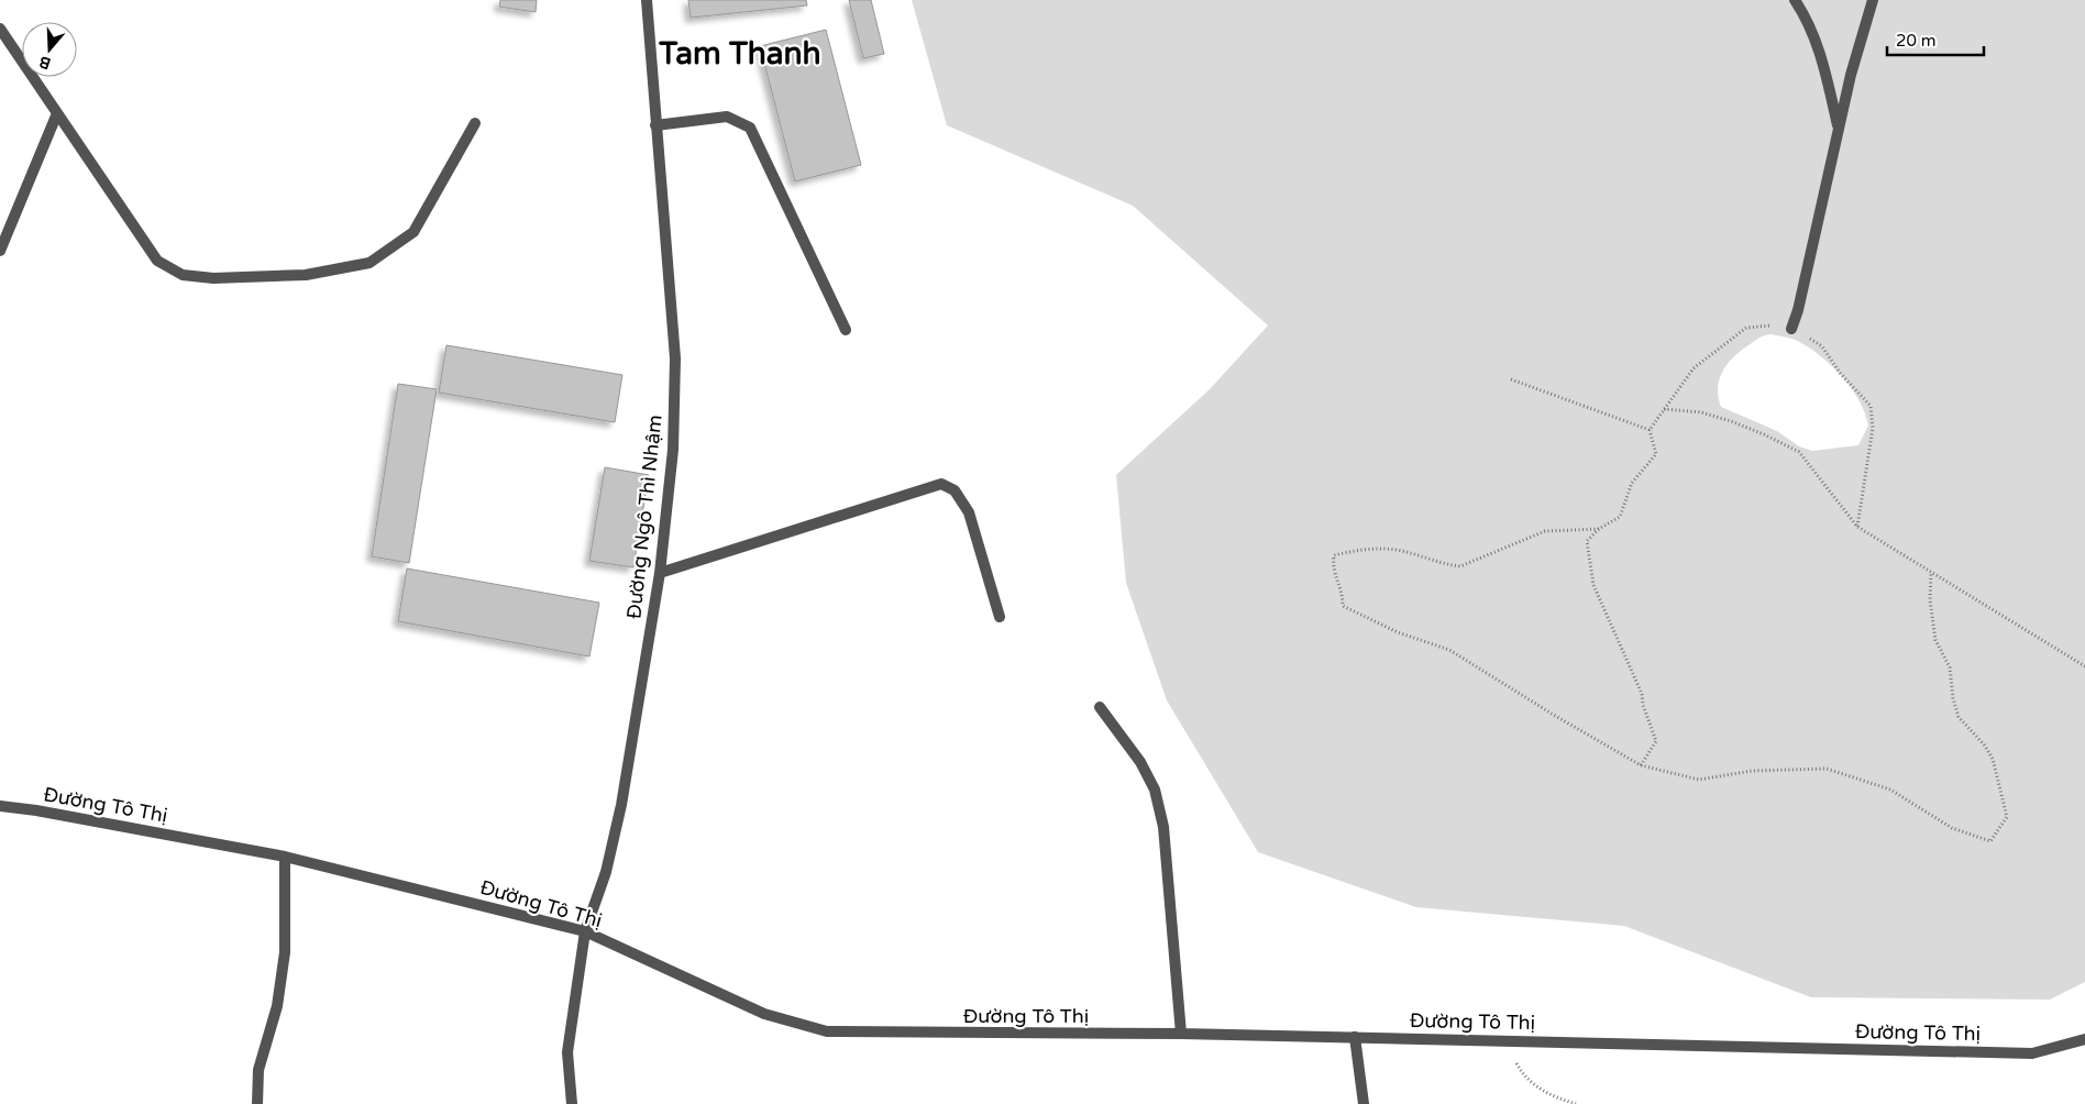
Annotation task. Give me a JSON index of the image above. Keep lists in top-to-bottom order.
{
  "streets": {
    "street": ["Đường Ngô Thì Nhậm", "Đường Tô Thị"]
  },
  "crossings": [
    ["Đường Ngô Thì Nhậm", "Đường Tô Thị"]
  ],
  "districts": ["Tam Thanh"],
  "scale_bar": "20 m",
  "north": "bottom"
}
